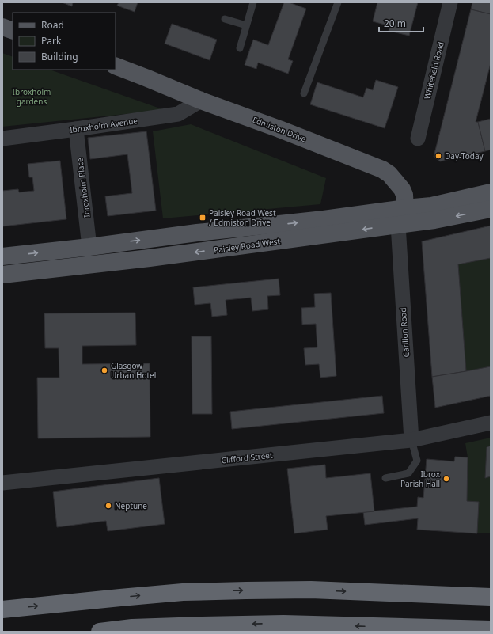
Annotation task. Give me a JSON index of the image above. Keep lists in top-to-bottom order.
{
  "streets": {
    "main road": ["Edmiston Drive", "Paisley Road West"],
    "street": [
      "Whitefield Road",
      "Ibroxholm Avenue",
      "Ibroxholm Place",
      "Carillon Road",
      "Clifford Street"
    ]
  },
  "crossings": [
    ["Ibroxholm Avenue", "Edmiston Drive"],
    ["Ibroxholm Avenue", "Ibroxholm Place"],
    ["Edmiston Drive", "Paisley Road West"],
    ["Edmiston Drive", "Carillon Road"],
    ["Ibroxholm Place", "Paisley Road West"],
    ["Paisley Road West", "Carillon Road"],
    ["Carillon Road", "Clifford Street"]
  ],
  "parks": ["Ibroxholm gardens"],
  "places": {
    "other": [
      "Day-Today",
      "Glasgow Urban Hotel",
      "Ibrox Parish Hall",
      "Neptune"
    ],
    "transit": ["Paisley Road West / Edmiston Drive"]
  },
  "legend": ["Road", "Park", "Building"],
  "scale_bar": "20 m"
}
